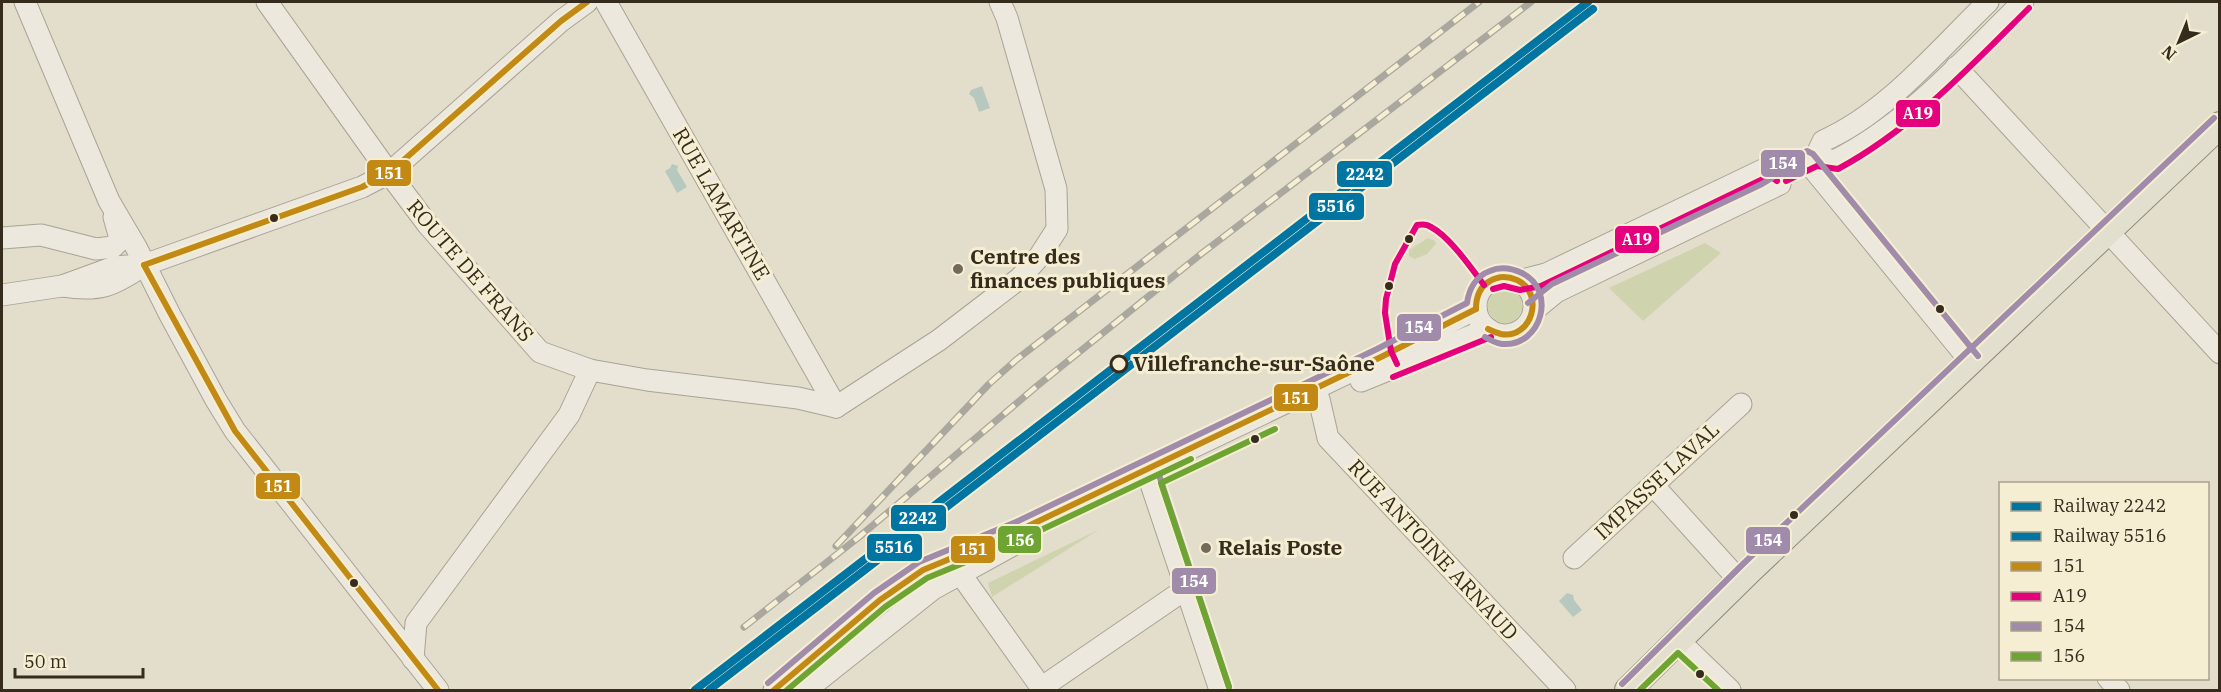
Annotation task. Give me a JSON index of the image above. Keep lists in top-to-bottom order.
{
  "streets": {
    "street": [
      "RUE LAMARTINE",
      "ROUTE DE FRANS",
      "IMPASSE LAVAL",
      "RUE ANTOINE ARNAUD"
    ]
  },
  "crossings": [
    ["RUE LAMARTINE", "ROUTE DE FRANS"]
  ],
  "places": ["Centre des finances publiques", "Villefranche-sur-Saône", "Relais Poste"],
  "lines": [
    "rail line 2242",
    "transit line 151",
    "transit line A19",
    "rail line 5516",
    "transit line 154",
    "transit line 156"
  ],
  "legend": [
    "Railway 2242",
    "Railway 5516",
    "151",
    "A19",
    "154",
    "156"
  ],
  "scale_bar": "50 m",
  "north": "bottom left"
}
